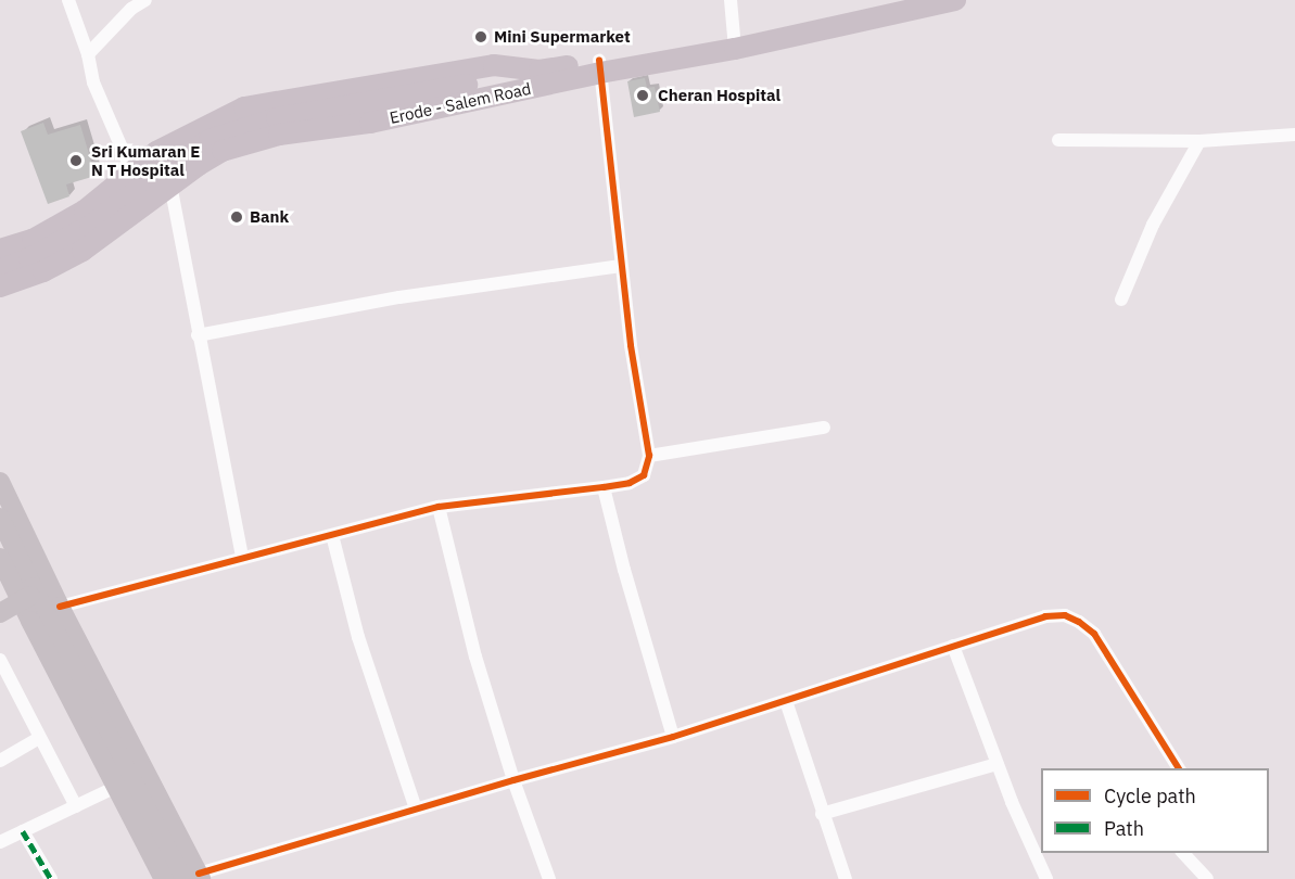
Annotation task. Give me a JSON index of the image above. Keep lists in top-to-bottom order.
{
  "streets": {
    "highway": ["Erode - Salem Road"]
  },
  "places": [
    "Mini Supermarket",
    "Cheran Hospital",
    "Sri Kumaran E N T Hospital",
    "Bank"
  ],
  "legend": ["Cycle path", "Path"]
}
